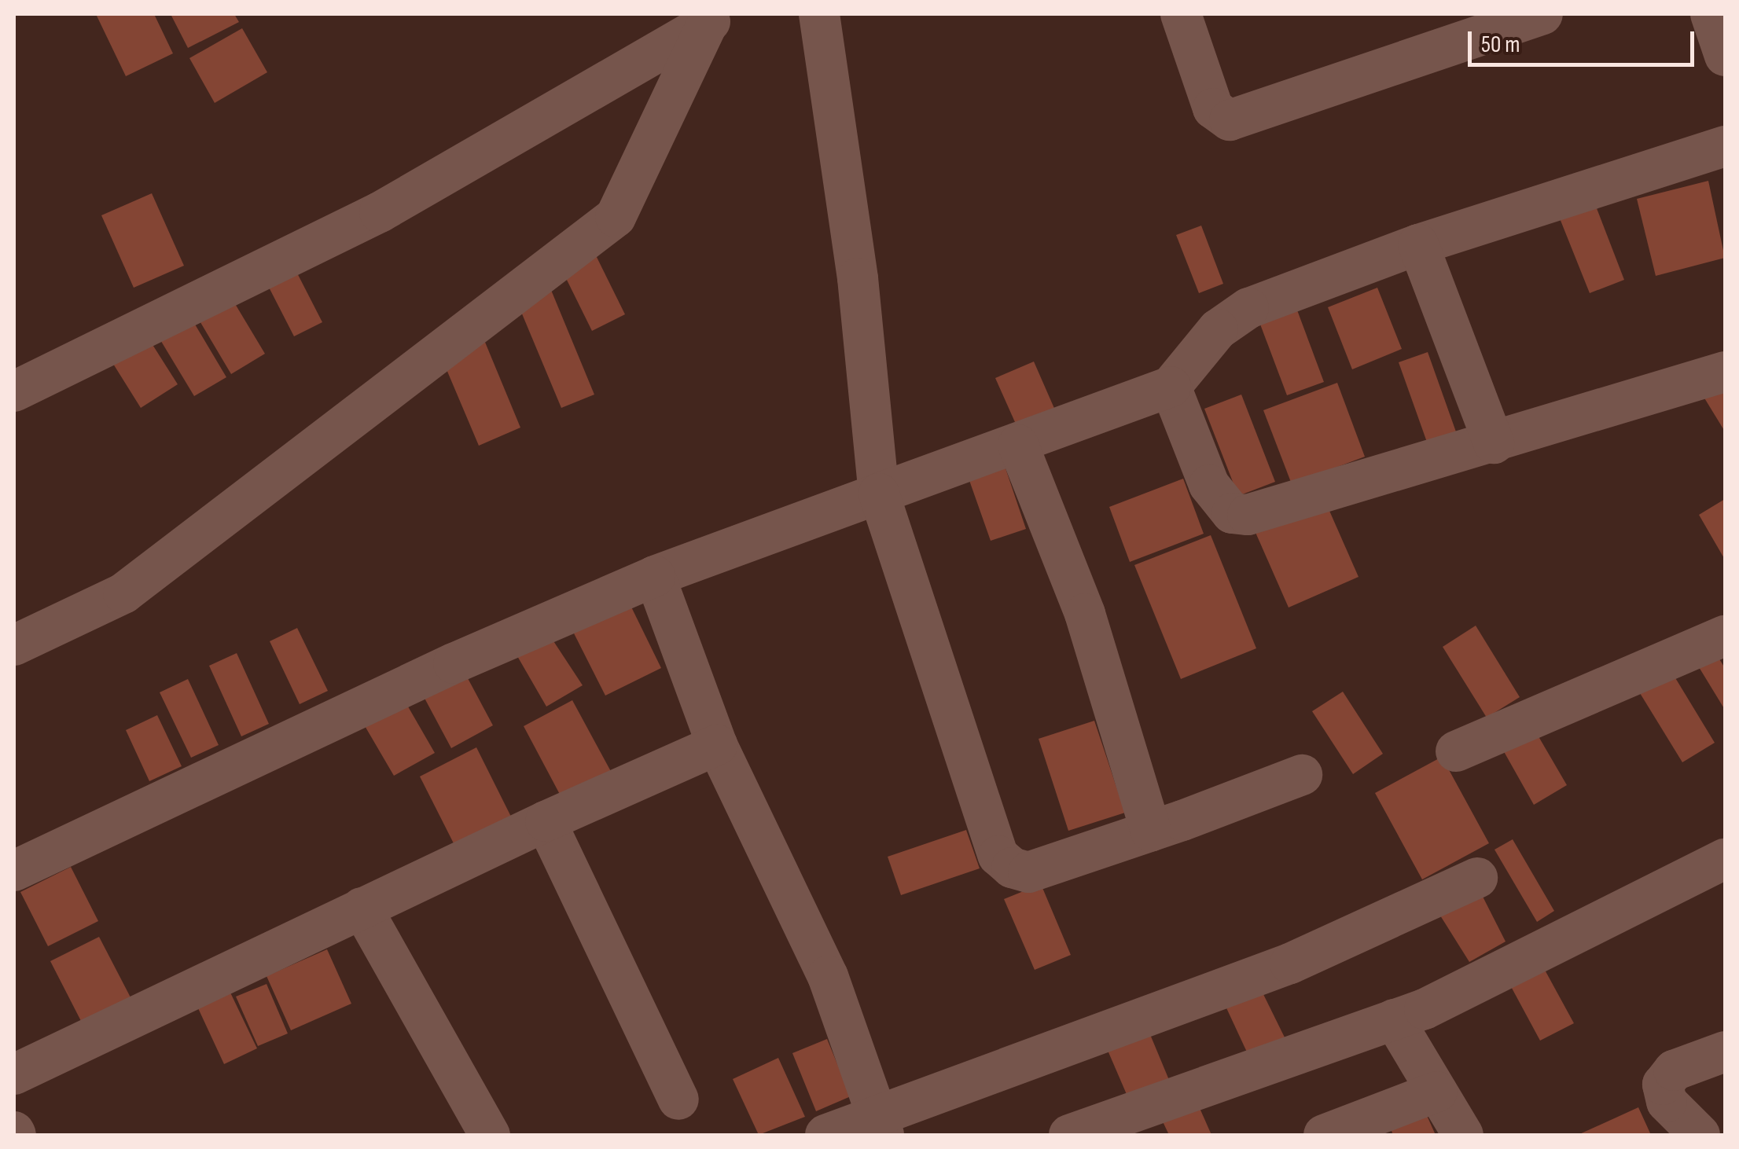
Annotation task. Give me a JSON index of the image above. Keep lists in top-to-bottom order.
{
  "scale_bar": "50 m"
}
